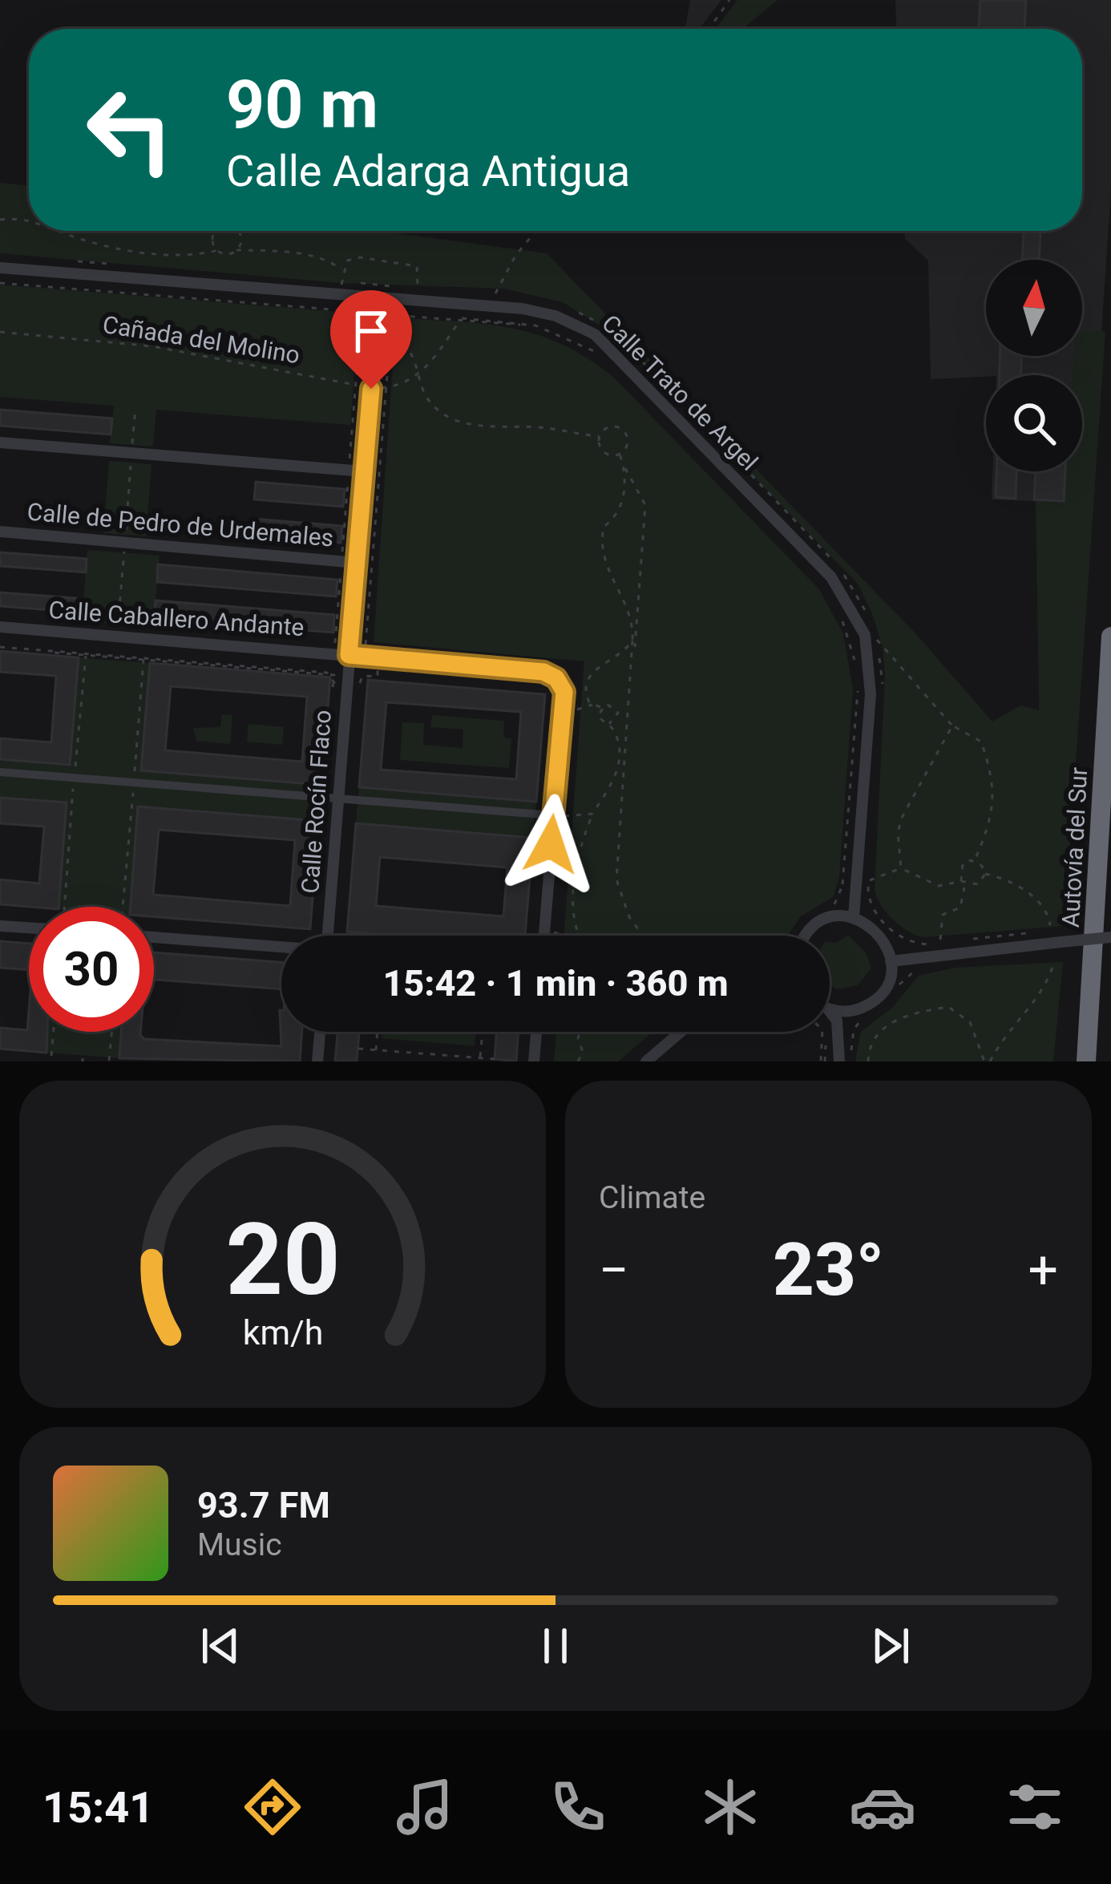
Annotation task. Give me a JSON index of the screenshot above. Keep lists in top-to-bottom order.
{
  "streets": {
    "highway": ["Autovía del Sur"],
    "street": [
      "Calle Trato de Argel",
      "Calle de Pedro de Urdemales",
      "Calle Caballero Andante",
      "Calle Rocín Flaco"
    ],
    "path": ["Cañada del Molino"]
  },
  "crossings": [
    ["Cañada del Molino", "Calle Rocín Flaco"],
    ["Calle Trato de Argel", "Calle Rocín Flaco"],
    ["Calle de Pedro de Urdemales", "Calle Rocín Flaco"],
    ["Calle Caballero Andante", "Calle Rocín Flaco"]
  ],
  "north": "top",
  "page": {
    "turn": ["90 m", "Calle Adarga Antigua"],
    "limit": "30",
    "trip": "15:42 · 1 min · 360 m",
    "tile": "Climate",
    "heat": ["−", "23°", "+"],
    "song": ["93.7 FM", "Music"],
    "tabs": "15:41",
    "gauge": ["20", "km/h"]
  }
}
